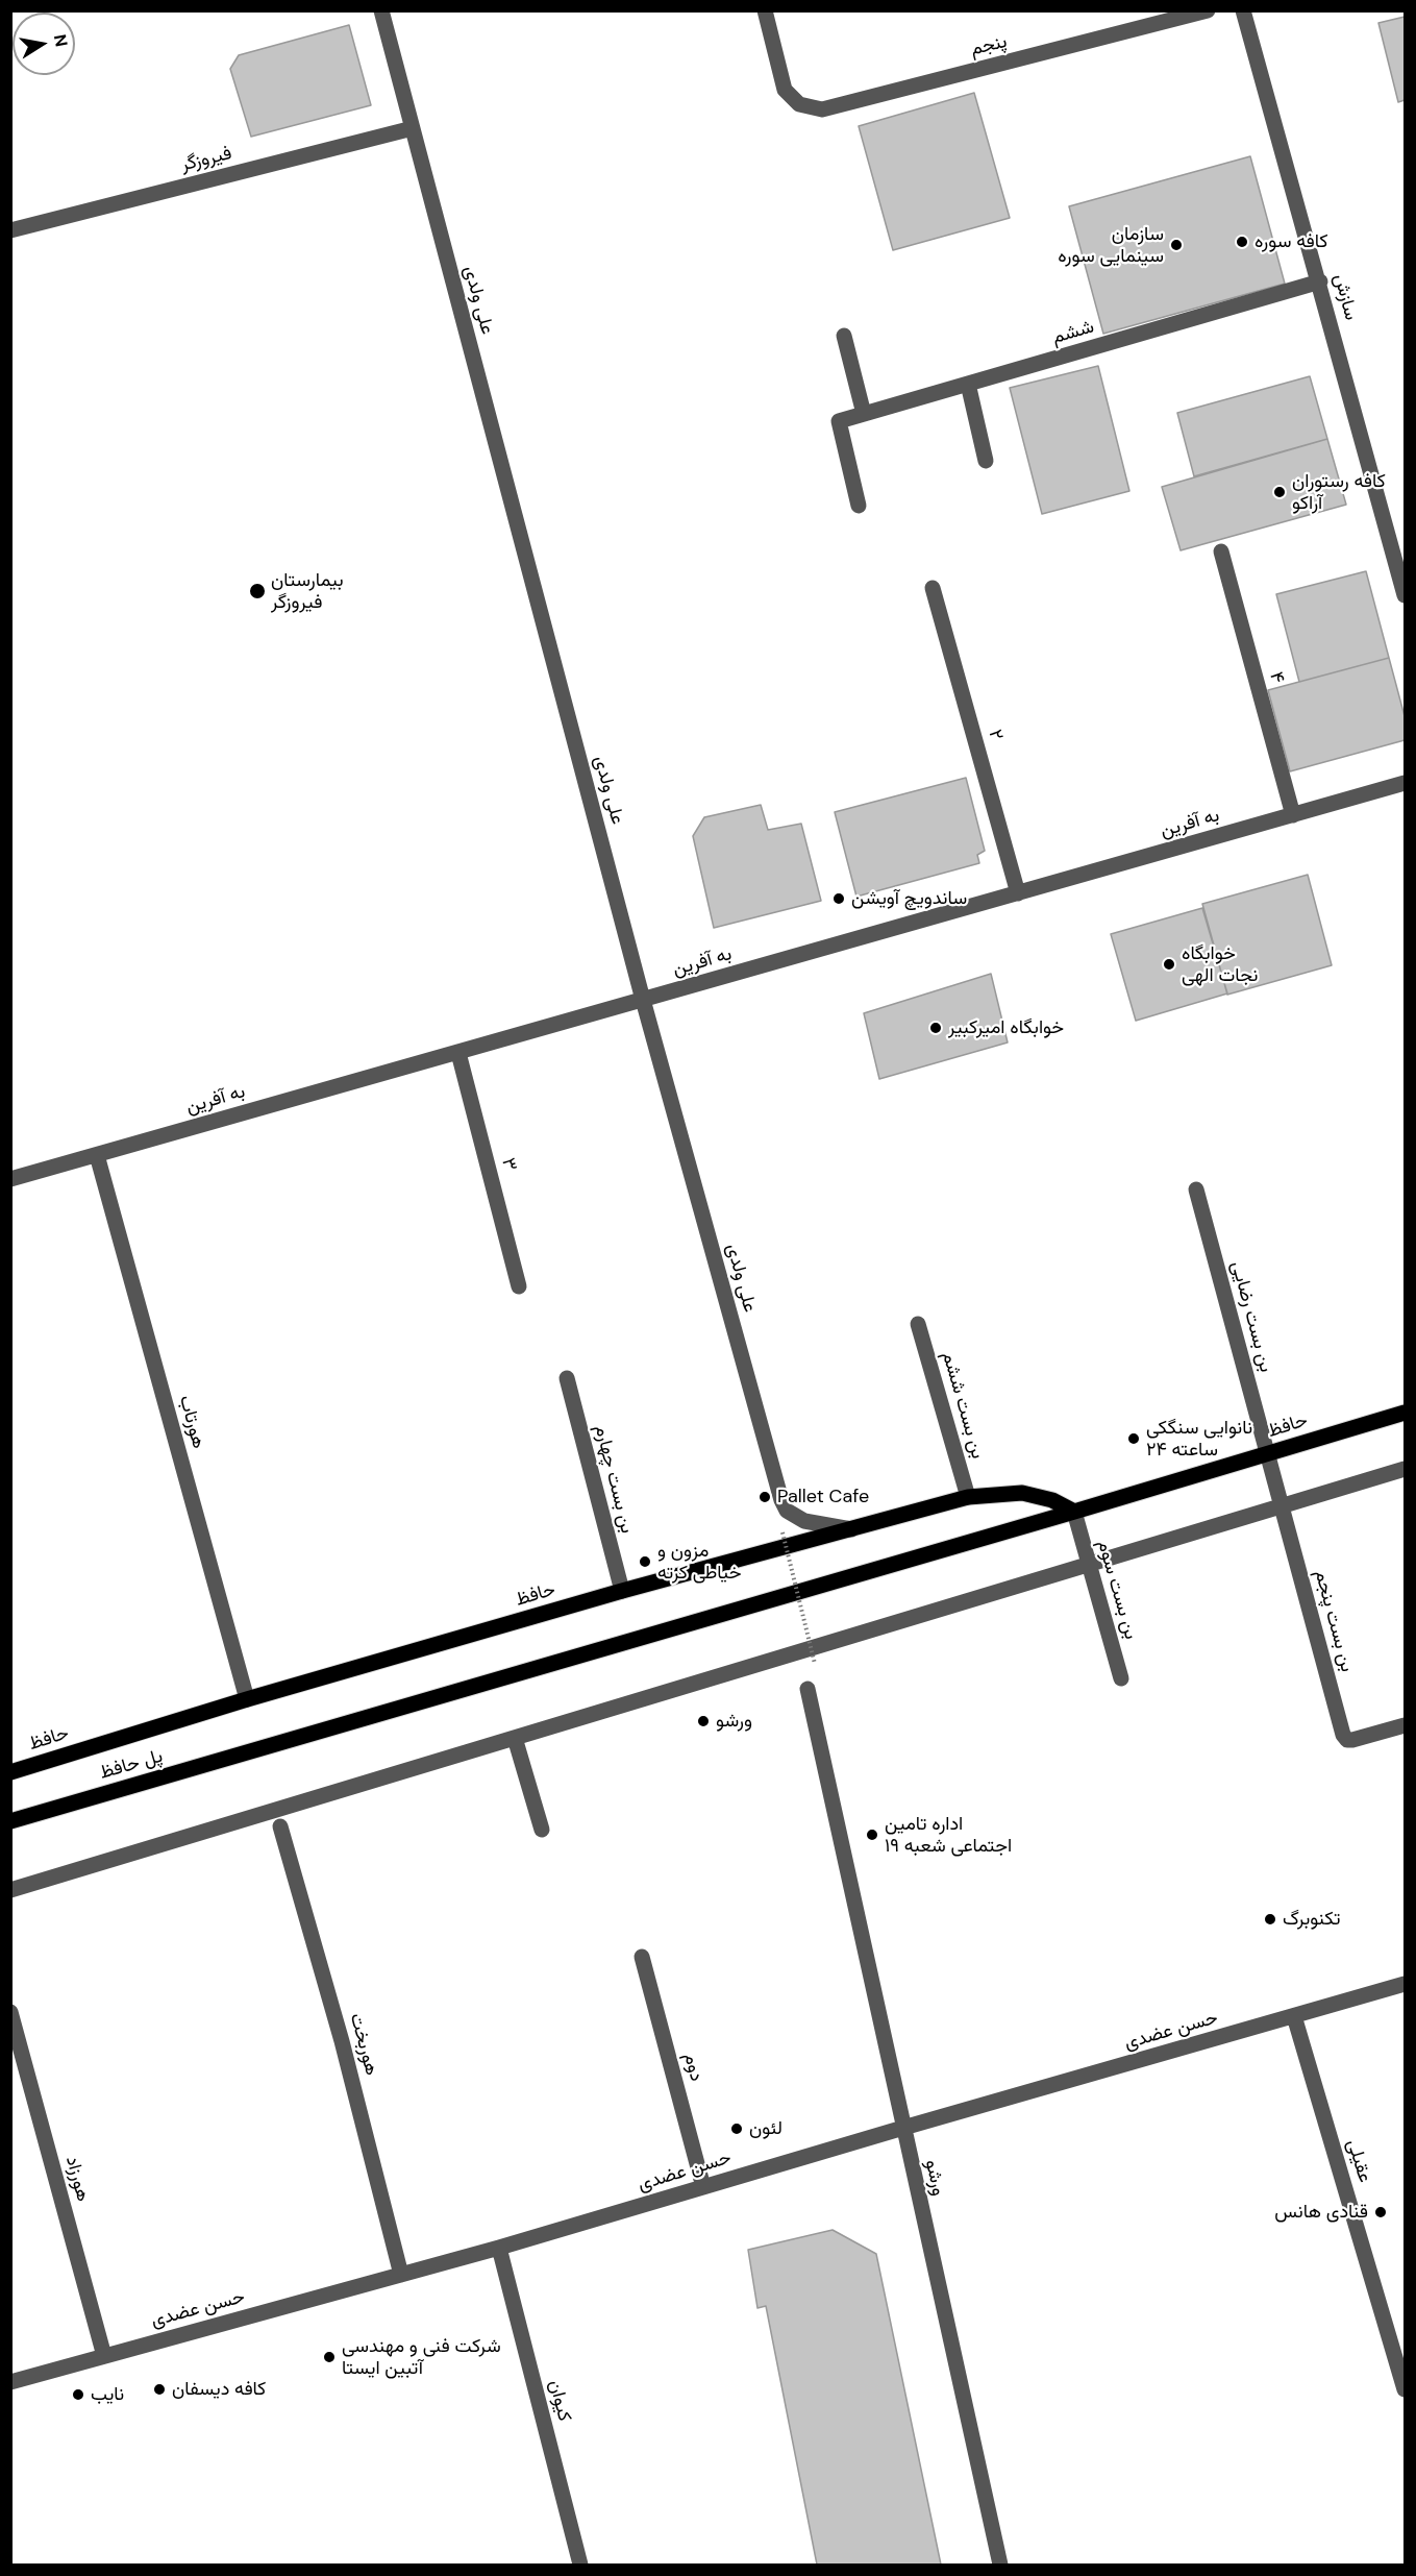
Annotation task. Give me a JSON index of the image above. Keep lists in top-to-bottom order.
{
  "streets": {
    "main road": ["حافظ", "پل حافظ"],
    "street": [
      "پنجم",
      "فیروزگر",
      "سازش",
      "علی ولدی",
      "ششم",
      "۴",
      "۲",
      "به آفرین",
      "۳",
      "بن بست رضایی",
      "بن بست ششم",
      "هورتاب",
      "بن بست چهارم",
      "بن بست سوم",
      "بن بست پنجم",
      "حسن عضدی",
      "هوربخت",
      "دوم",
      "عقیلی",
      "ورشو",
      "هورزاد",
      "کیوان"
    ]
  },
  "crossings": [
    ["فیروزگر", "علی ولدی"],
    ["سازش", "ششم"],
    ["علی ولدی", "به آفرین"],
    ["علی ولدی", "حافظ"],
    ["۴", "به آفرین"],
    ["۲", "به آفرین"],
    ["به آفرین", "۳"],
    ["به آفرین", "هورتاب"],
    ["بن بست رضایی", "حافظ"],
    ["بن بست رضایی", "بن بست پنجم"],
    ["بن بست ششم", "حافظ"],
    ["هورتاب", "حافظ"],
    ["حافظ", "بن بست چهارم"],
    ["حافظ", "بن بست سوم"],
    ["حافظ", "بن بست پنجم"],
    ["حافظ", "پل حافظ"],
    ["حسن عضدی", "هوربخت"],
    ["حسن عضدی", "دوم"],
    ["حسن عضدی", "عقیلی"],
    ["حسن عضدی", "ورشو"],
    ["حسن عضدی", "هورزاد"],
    ["حسن عضدی", "کیوان"]
  ],
  "places": [
    "کافه سوره",
    "سازمان سینمایی سوره",
    "کافه رستوران آراکو",
    "بیمارستان فیروزگر",
    "ساندویچ آویشن",
    "خوابگاه نجات الهی",
    "خوابگاه امیرکبیر",
    "نانوایی سنگکی ۲۴ ساعته",
    "Pallet Cafe",
    "مزون و خیاطی کرته",
    "ورشو",
    "اداره تامین اجتماعی شعبه ۱۹",
    "تکنوبرگ",
    "لئون",
    "قنادی هانس",
    "شرکت فنی و مهندسی آتبین ایستا",
    "کافه دیسفان",
    "نایب"
  ],
  "north": "right"
}
